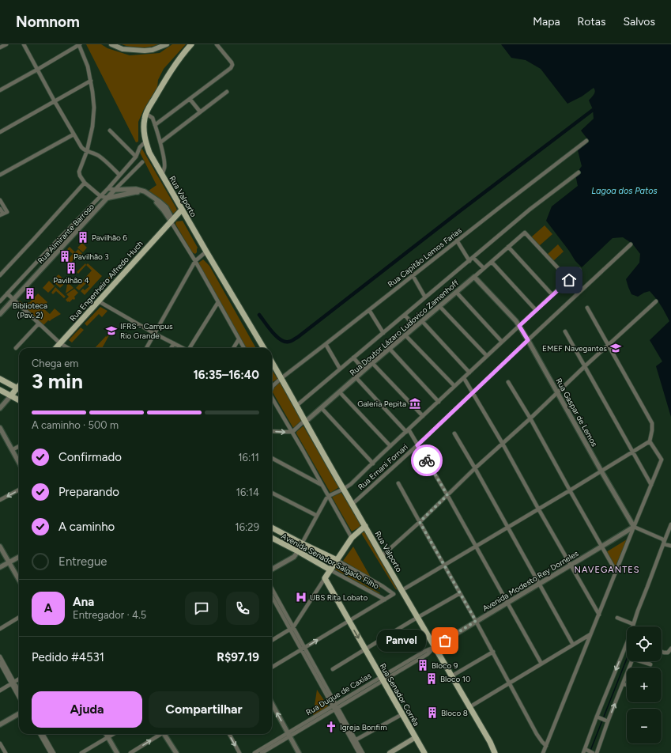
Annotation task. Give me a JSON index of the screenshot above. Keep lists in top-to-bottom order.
{
  "streets": {
    "main road": [
      "Rua Valporto",
      "Rua Engenheiro Alfredo Huch",
      "Avenida Senador Salgado Filho",
      "Rua Senador Corrêa"
    ],
    "street": [
      "Rua Almirante Barroso",
      "Rua Capitão Lemos Farias",
      "Rua Doutor Lázaro Ludovico Zamenhoff",
      "Rua Gaspar de Lemos",
      "Rua Ernani Fornari",
      "Avenida Modesto Rey Dorneles",
      "Rua Duque de Caxias"
    ]
  },
  "crossings": [
    ["Rua Valporto", "Rua Capitão Lemos Farias"],
    ["Rua Valporto", "Rua Engenheiro Alfredo Huch"],
    ["Rua Valporto", "Rua Doutor Lázaro Ludovico Zamenhoff"],
    ["Rua Valporto", "Rua Ernani Fornari"],
    ["Rua Valporto", "Avenida Modesto Rey Dorneles"],
    ["Rua Valporto", "Rua Duque de Caxias"],
    ["Rua Doutor Lázaro Ludovico Zamenhoff", "Rua Gaspar de Lemos"],
    ["Rua Gaspar de Lemos", "Rua Ernani Fornari"],
    ["Rua Gaspar de Lemos", "Avenida Modesto Rey Dorneles"],
    ["Avenida Modesto Rey Dorneles", "Rua Duque de Caxias"],
    ["Rua Duque de Caxias", "Rua Senador Corrêa"]
  ],
  "districts": ["NAVEGANTES"],
  "water": ["Lagoa dos Patos"],
  "places": {
    "building": [
      "Pavilhão 6",
      "Pavilhão 3",
      "Pavilhão 4",
      "Biblioteca (Pav. 2)",
      "Bloco 9",
      "Bloco 10",
      "Bloco 8"
    ],
    "school or university": ["IFRS - Campus Rio Grande", "EMEF Navegantes"],
    "museum": ["Galeria Pepita"],
    "hospital": ["UBS Rita Lobato"],
    "other": ["Panvel"],
    "church": ["Igreja Bonfim"]
  },
  "page": {
    "header": "Nomnom",
    "nav": ["Mapa", "Rotas", "Salvos"],
    "heading": ["3 min", "Chega em", "16:35–16:40"],
    "panel": [
      "Ana",
      "Entregador · 4.5",
      "Pedido #4531",
      "R$97.19"
    ],
    "bar": "A caminho · 500 m",
    "list": [
      ["Confirmado", "16:11"],
      ["Preparando", "16:14"],
      ["A caminho", "16:29"],
      "Entregue"
    ],
    "round": "A",
    "map_buttons": ["+", "−"],
    "bubble": "Panvel",
    "buttons": ["Ajuda", "Compartilhar"]
  }
}
